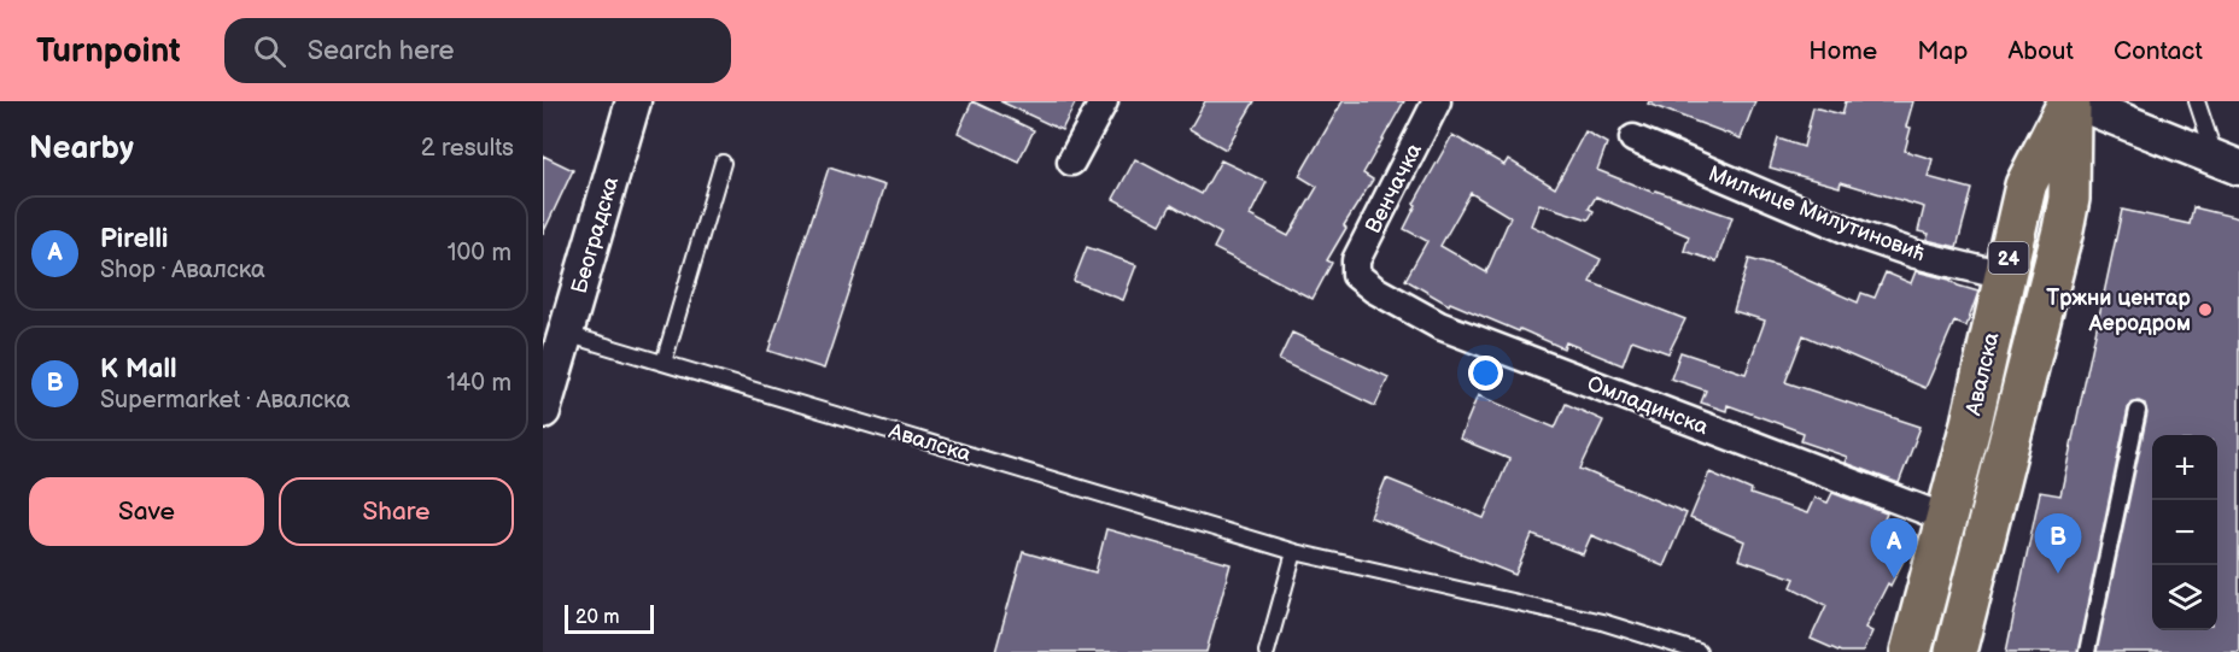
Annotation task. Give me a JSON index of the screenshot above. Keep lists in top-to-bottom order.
{
  "streets": {
    "main road": ["24", "Авалска"],
    "street": [
      "Венчачка",
      "Милкице Милутиновић",
      "Београдска",
      "Омладинска"
    ]
  },
  "crossings": [
    ["Венчачка", "Омладинска"],
    ["Милкице Милутиновић", "Авалска"],
    ["Београдска", "Авалска"],
    ["Авалска", "Омладинска"]
  ],
  "places": ["Тржни центар Аеродром"],
  "scale_bar": "20 m",
  "page": {
    "header": "Turnpoint",
    "search": "Search here",
    "nav": [
      "Home",
      "Map",
      "About",
      "Contact"
    ],
    "heading": ["Nearby", "2 results"],
    "list": [
      {
        "mark": "A",
        "name": "Pirelli",
        "note": "Shop · Авалска",
        "value": "100 m"
      },
      {
        "mark": "B",
        "name": "K Mall",
        "note": "Supermarket · Авалска",
        "value": "140 m"
      }
    ],
    "map_buttons": ["+", "−"],
    "buttons": ["Save", "Share"],
    "pins": ["B", "A"],
    "scale": "20 m"
  }
}
